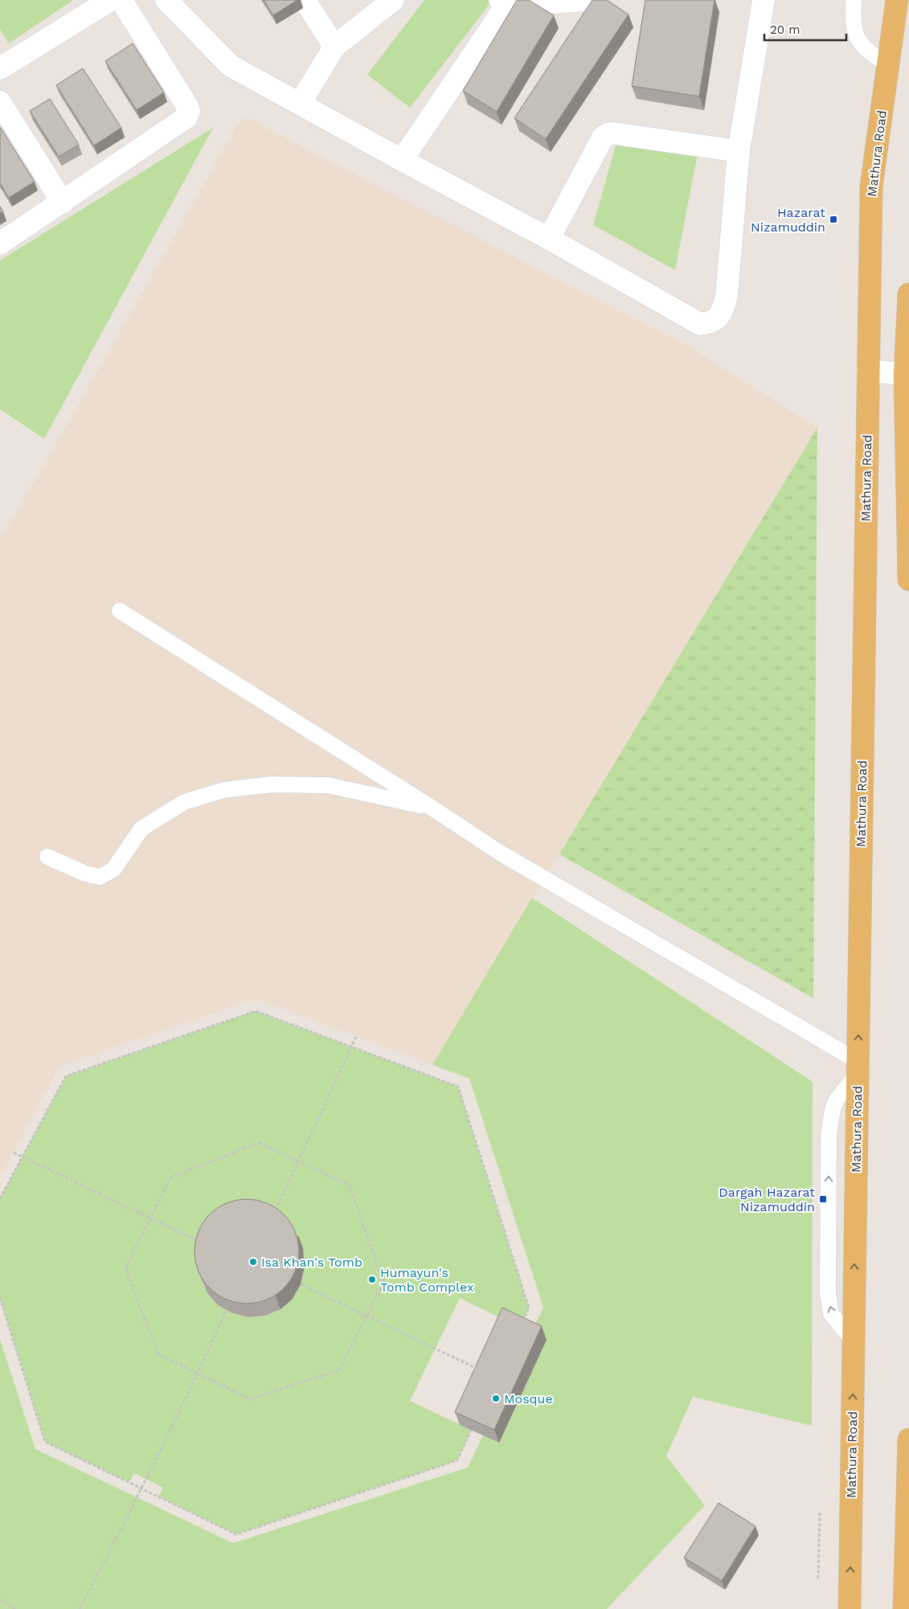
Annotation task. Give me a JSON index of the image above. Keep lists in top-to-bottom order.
{
  "streets": {
    "main road": ["Mathura Road"]
  },
  "places": {
    "transit": ["Hazarat Nizamuddin", "Dargah Hazarat Nizamuddin"],
    "other": ["Isa Khan's Tomb", "Humayun's Tomb Complex", "Mosque"]
  },
  "scale_bar": "20 m"
}
